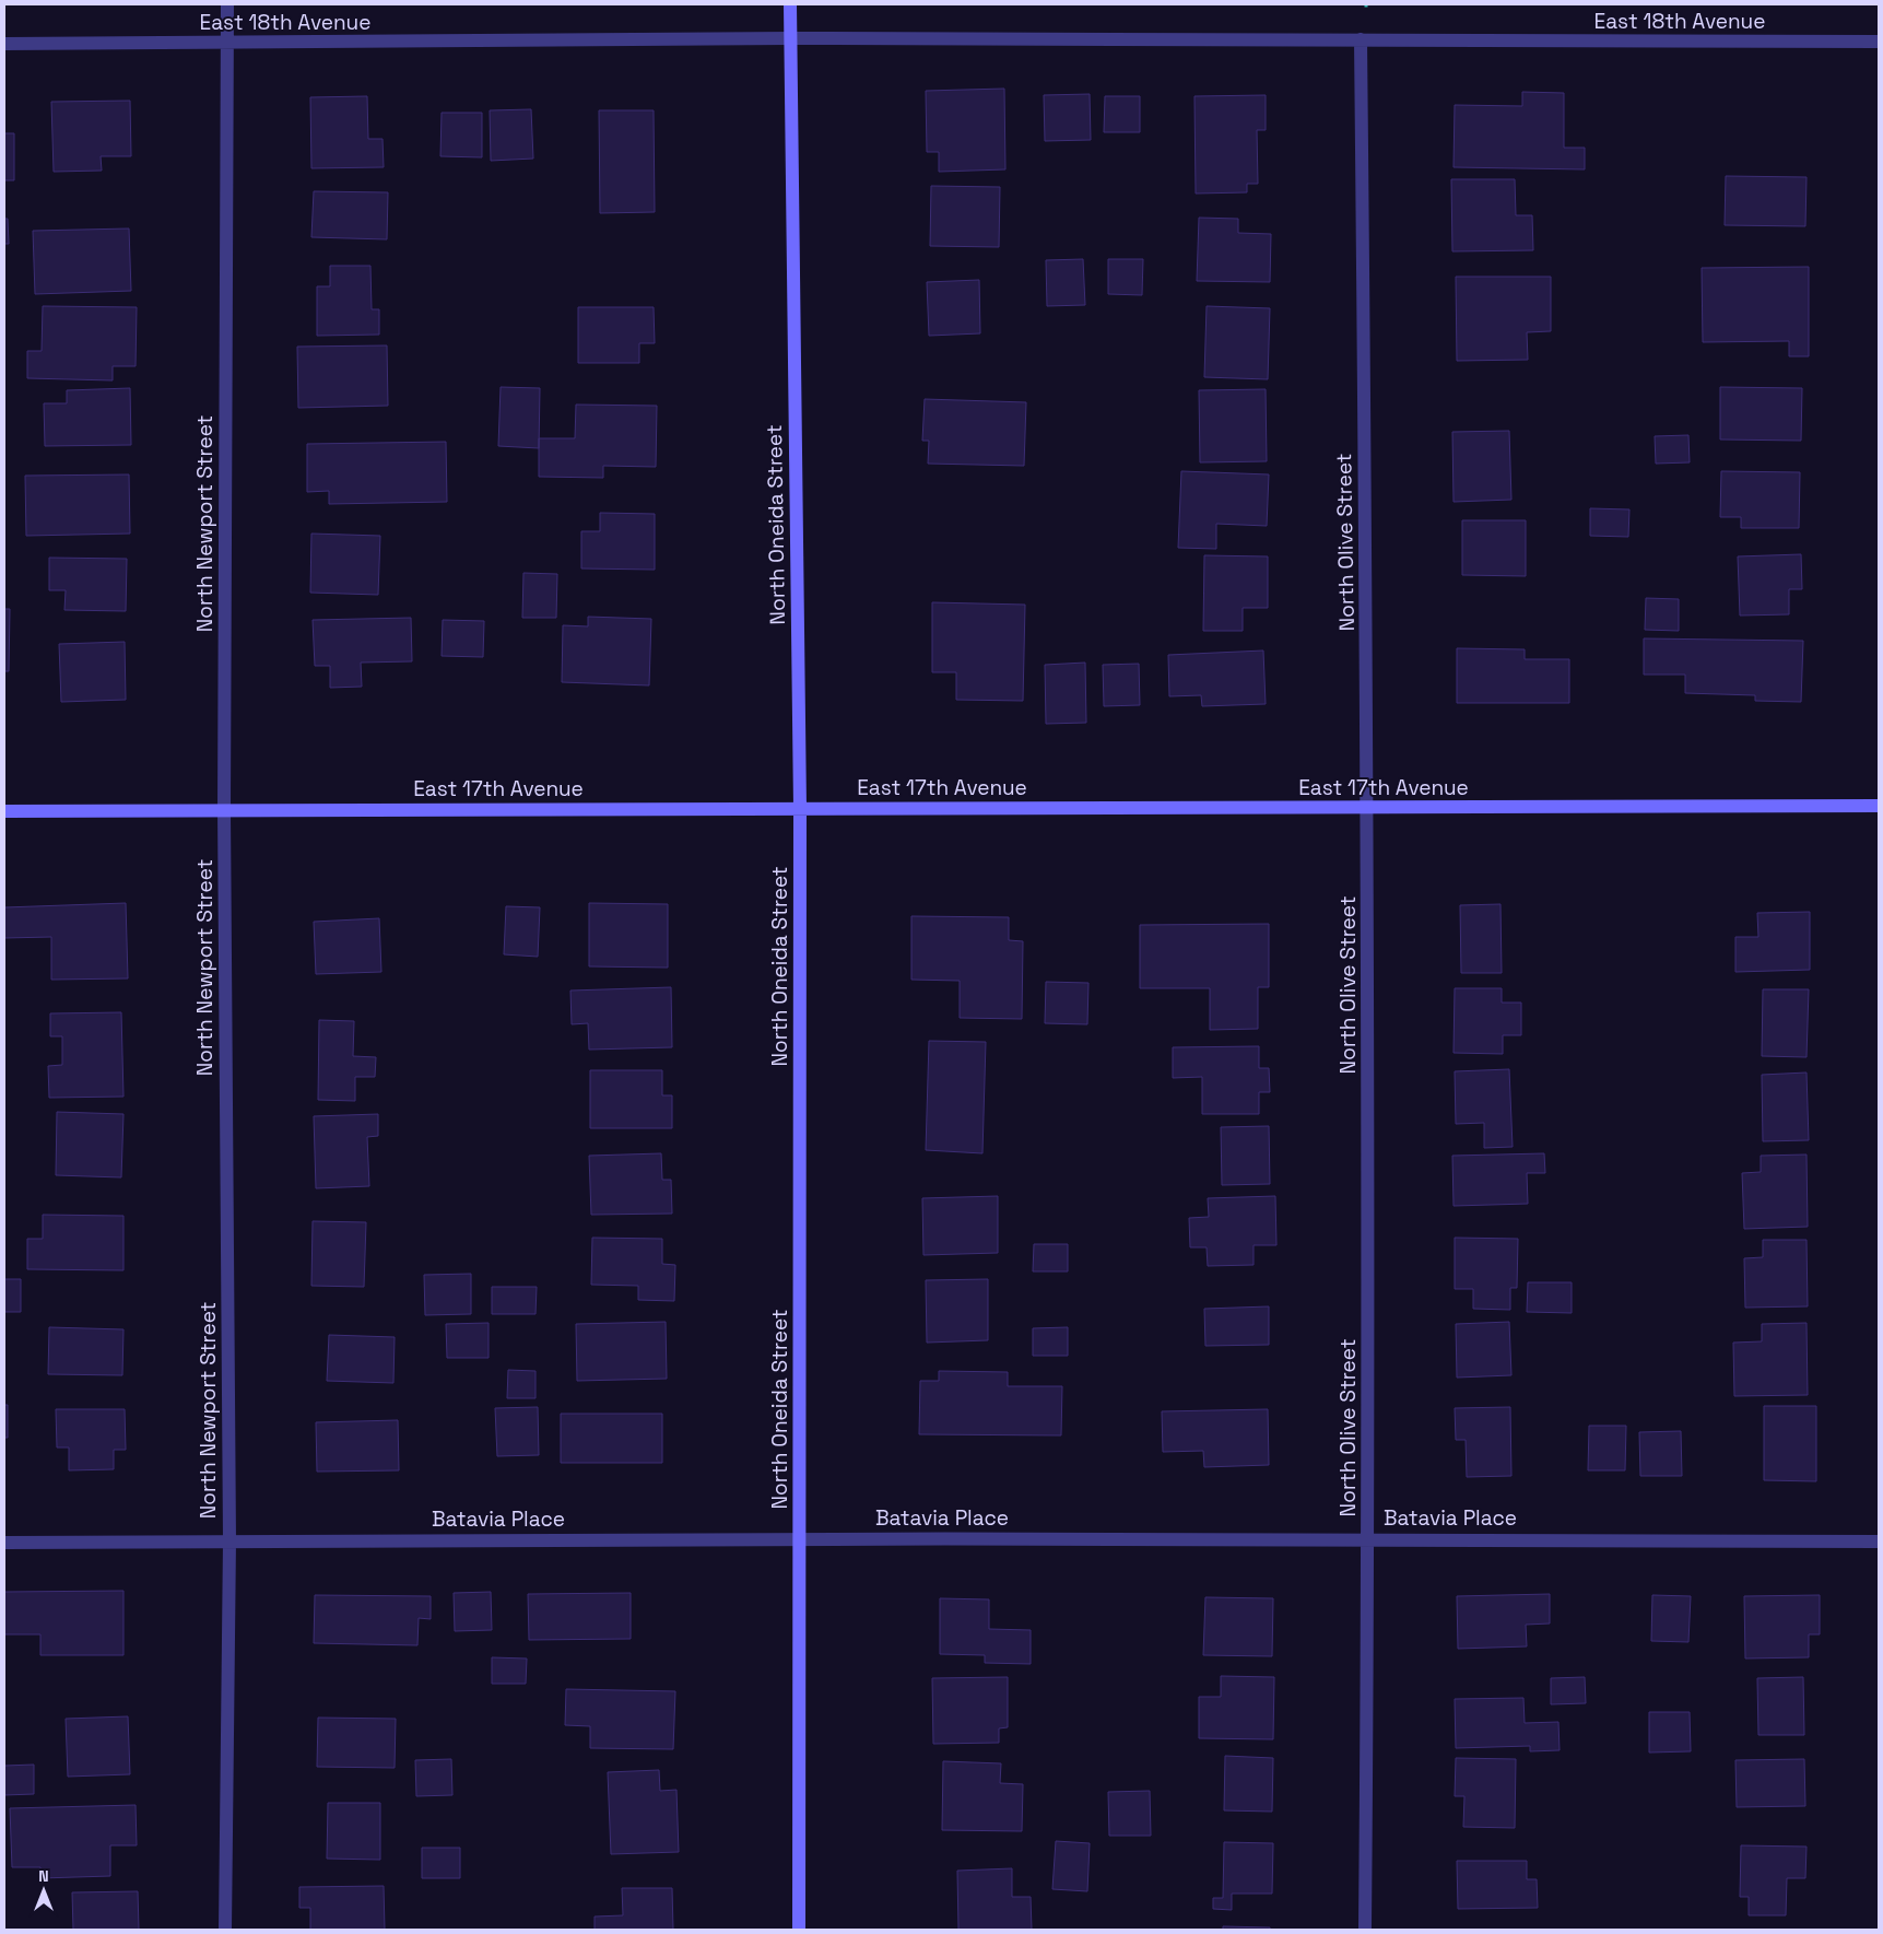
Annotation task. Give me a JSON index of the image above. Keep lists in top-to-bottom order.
{
  "streets": {
    "street": [
      "East 18th Avenue",
      "North Newport Street",
      "North Oneida Street",
      "North Olive Street",
      "East 17th Avenue",
      "Batavia Place"
    ]
  },
  "crossings": [
    ["East 18th Avenue", "North Newport Street"],
    ["East 18th Avenue", "North Oneida Street"],
    ["East 18th Avenue", "North Olive Street"],
    ["North Newport Street", "East 17th Avenue"],
    ["North Newport Street", "Batavia Place"],
    ["North Oneida Street", "East 17th Avenue"],
    ["North Oneida Street", "Batavia Place"],
    ["North Olive Street", "East 17th Avenue"],
    ["North Olive Street", "Batavia Place"]
  ],
  "north": "top"
}
